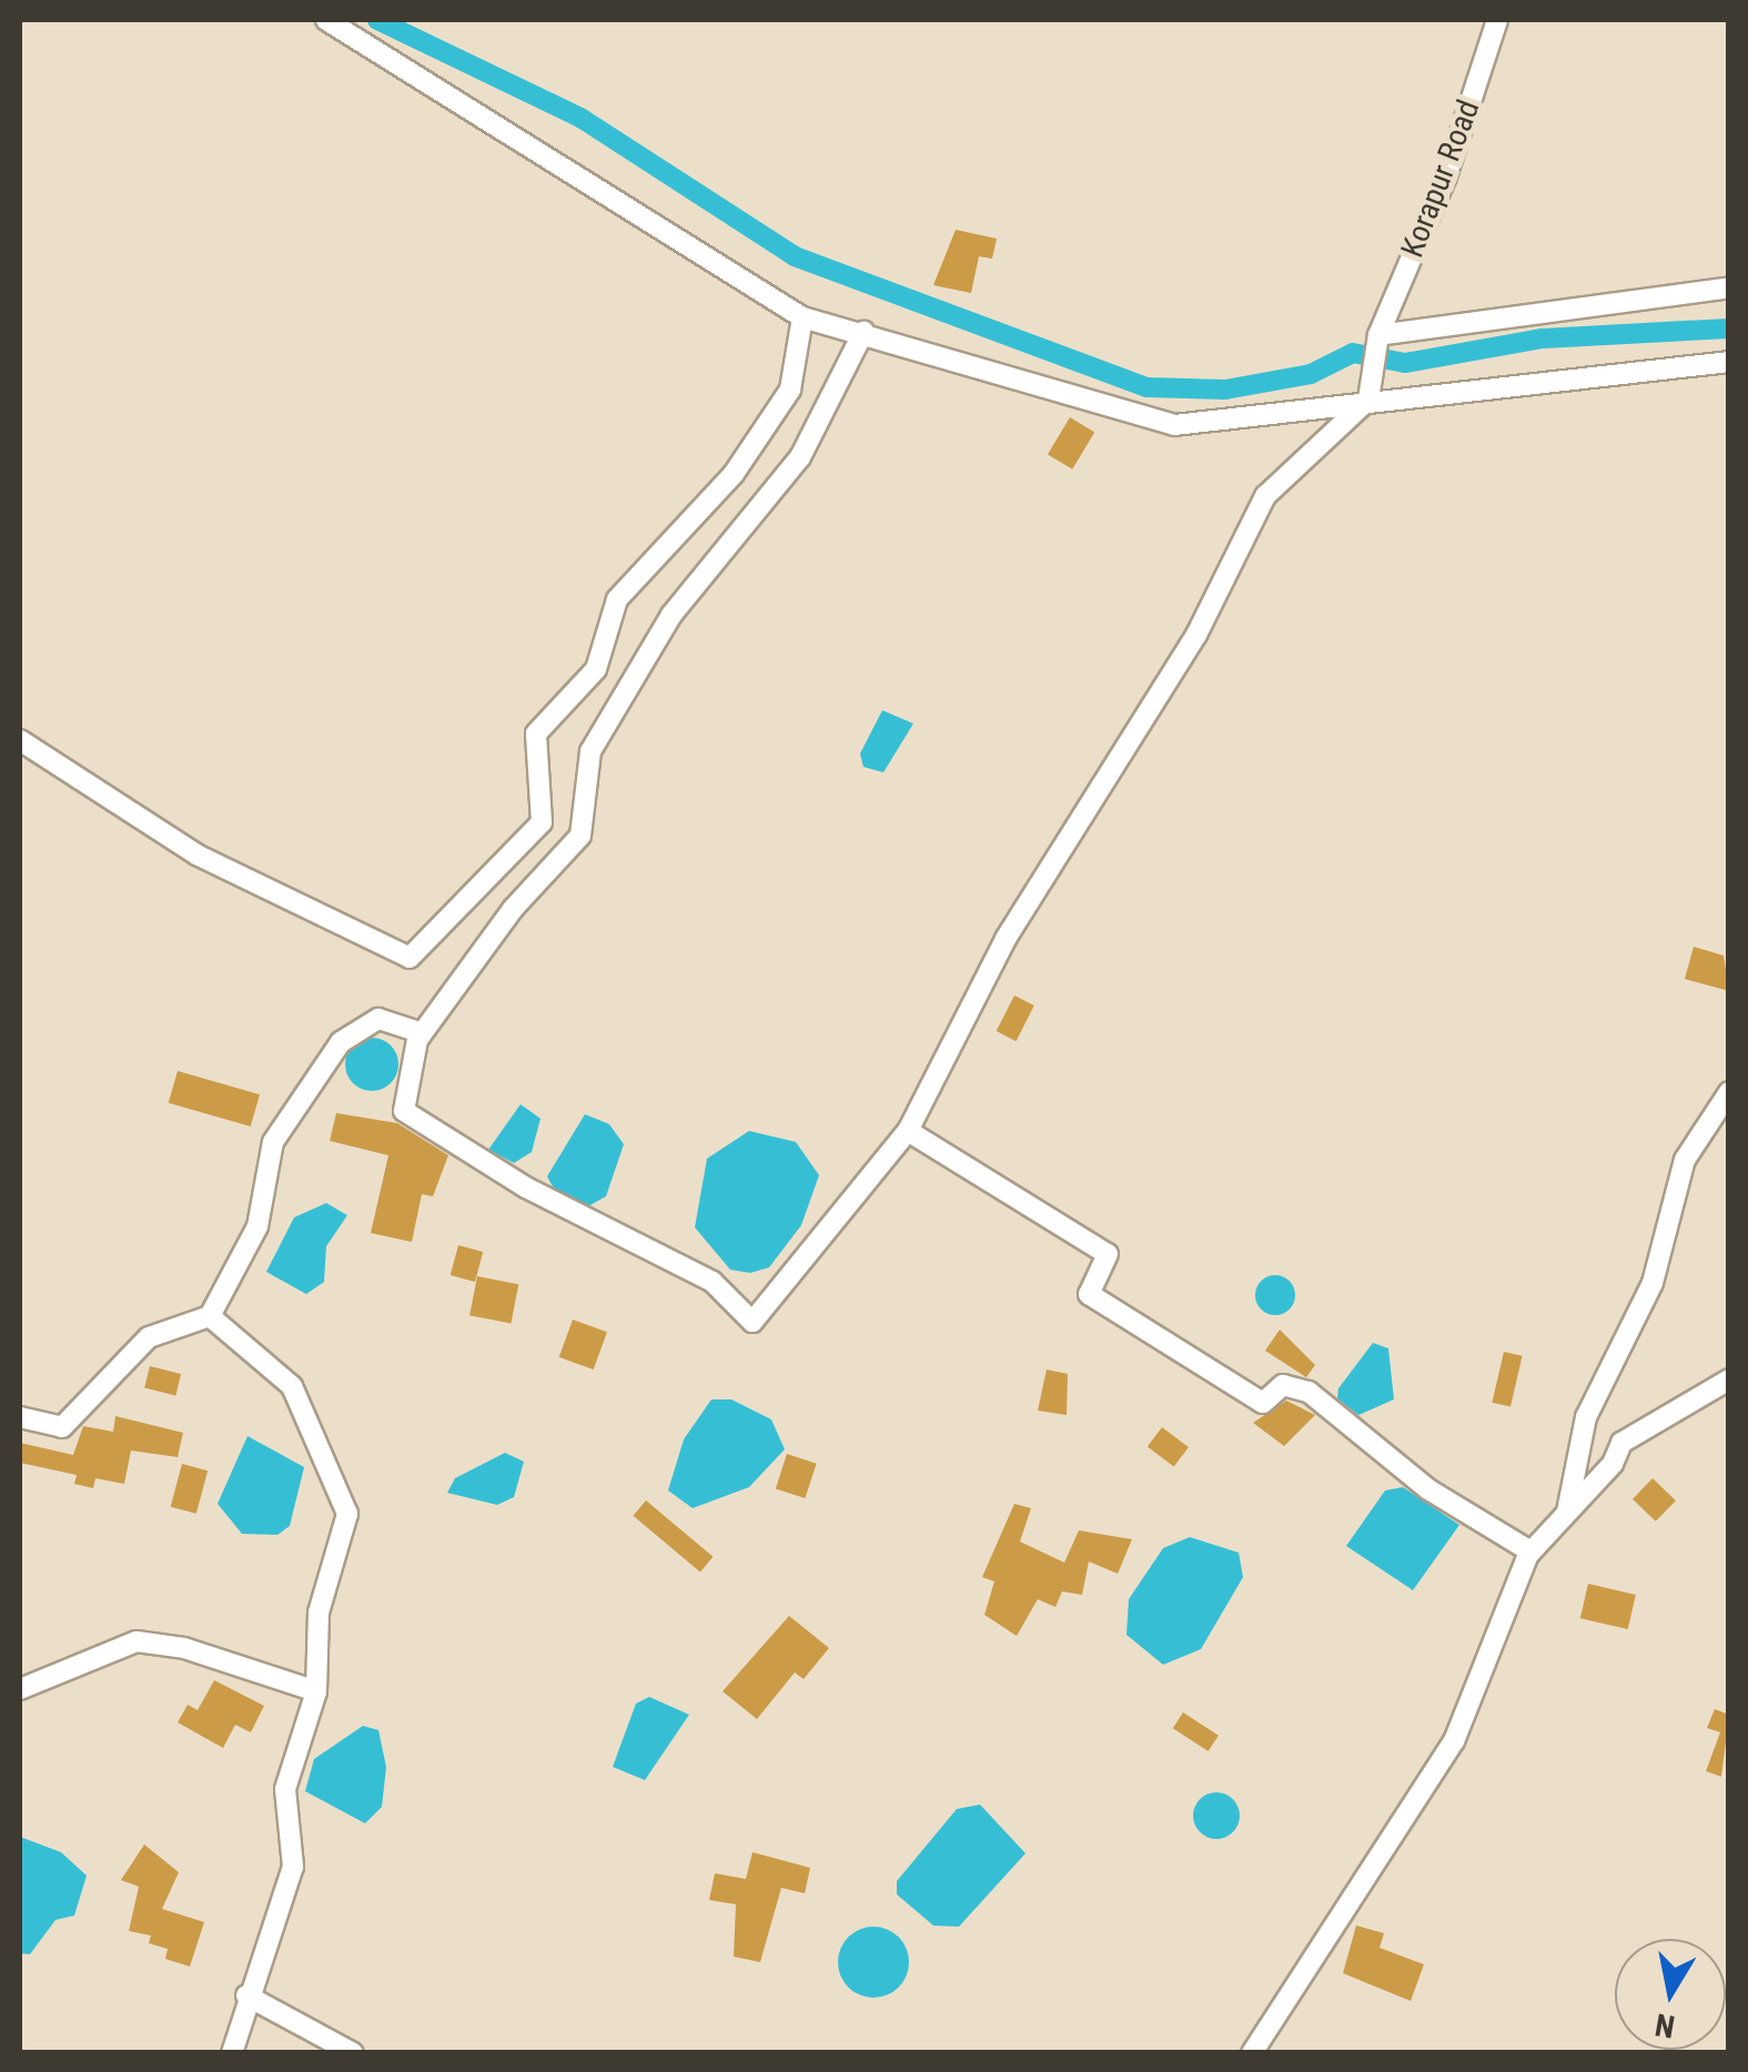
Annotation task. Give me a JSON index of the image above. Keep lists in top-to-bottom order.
{
  "streets": {
    "street": ["Korapur Road"]
  },
  "north": "bottom"
}
